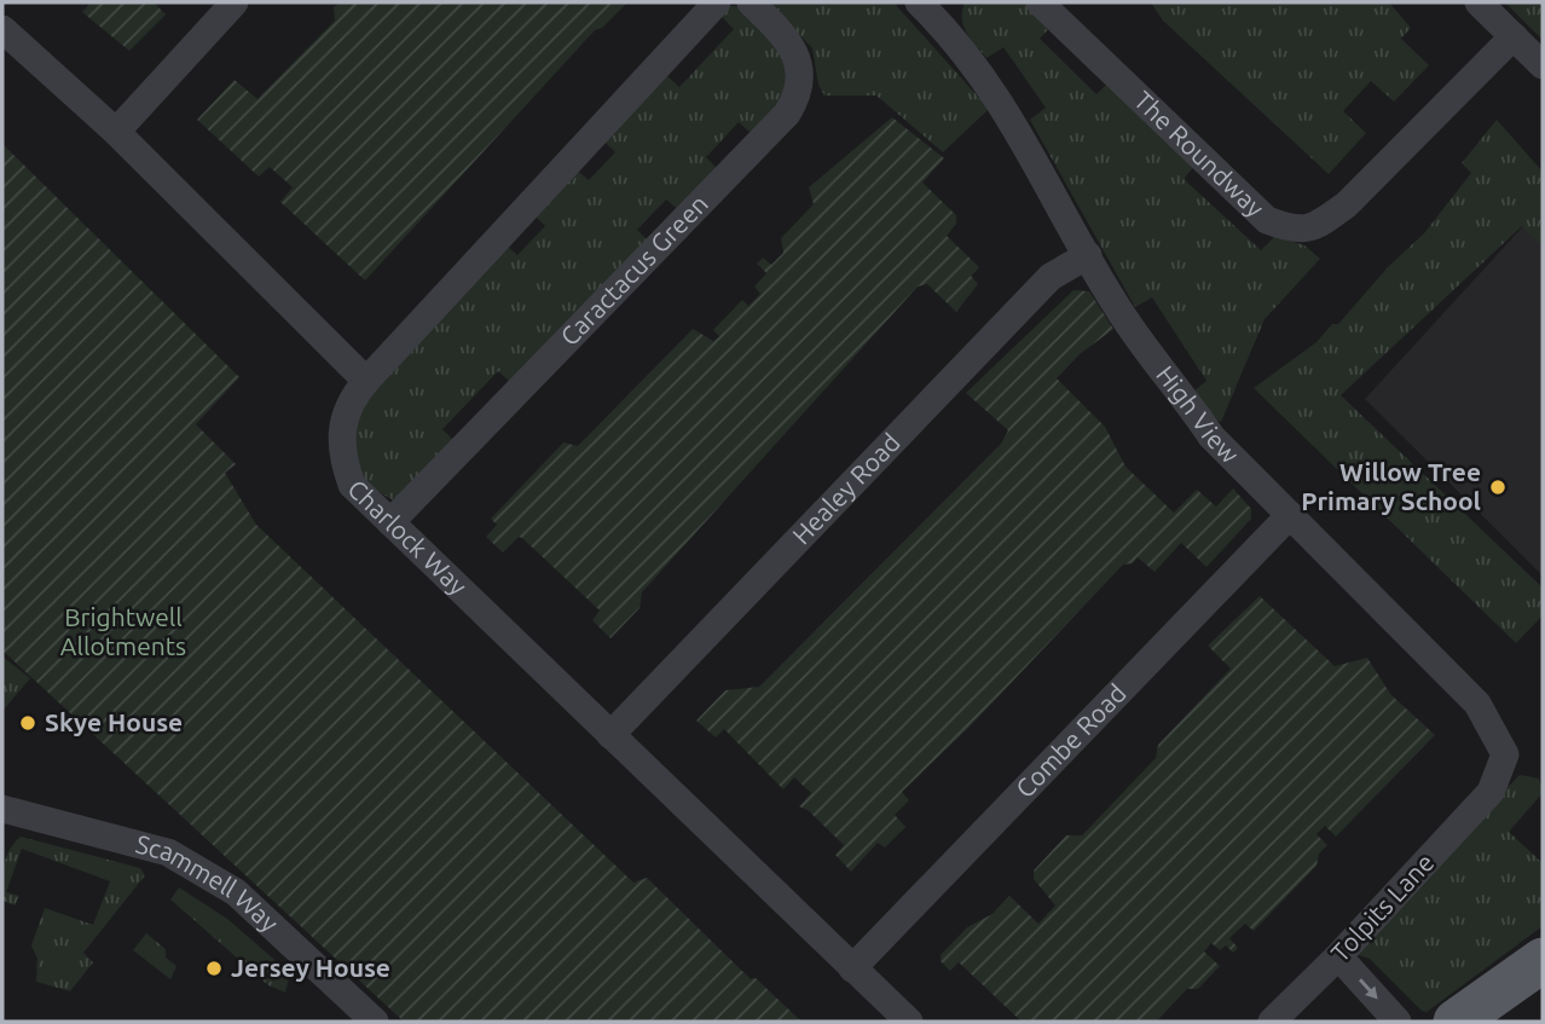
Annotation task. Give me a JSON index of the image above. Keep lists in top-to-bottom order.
{
  "streets": {
    "street": [
      "The Roundway",
      "Caractacus Green",
      "High View",
      "Healey Road",
      "Charlock Way",
      "Combe Road",
      "Scammell Way",
      "Tolpits Lane"
    ]
  },
  "crossings": [
    ["Caractacus Green", "Charlock Way"],
    ["High View", "Healey Road"],
    ["High View", "Combe Road"],
    ["High View", "Tolpits Lane"],
    ["Healey Road", "Charlock Way"],
    ["Charlock Way", "Combe Road"]
  ],
  "parks": ["Brightwell Allotments"],
  "places": ["Willow Tree Primary School", "Skye House", "Jersey House"]
}
